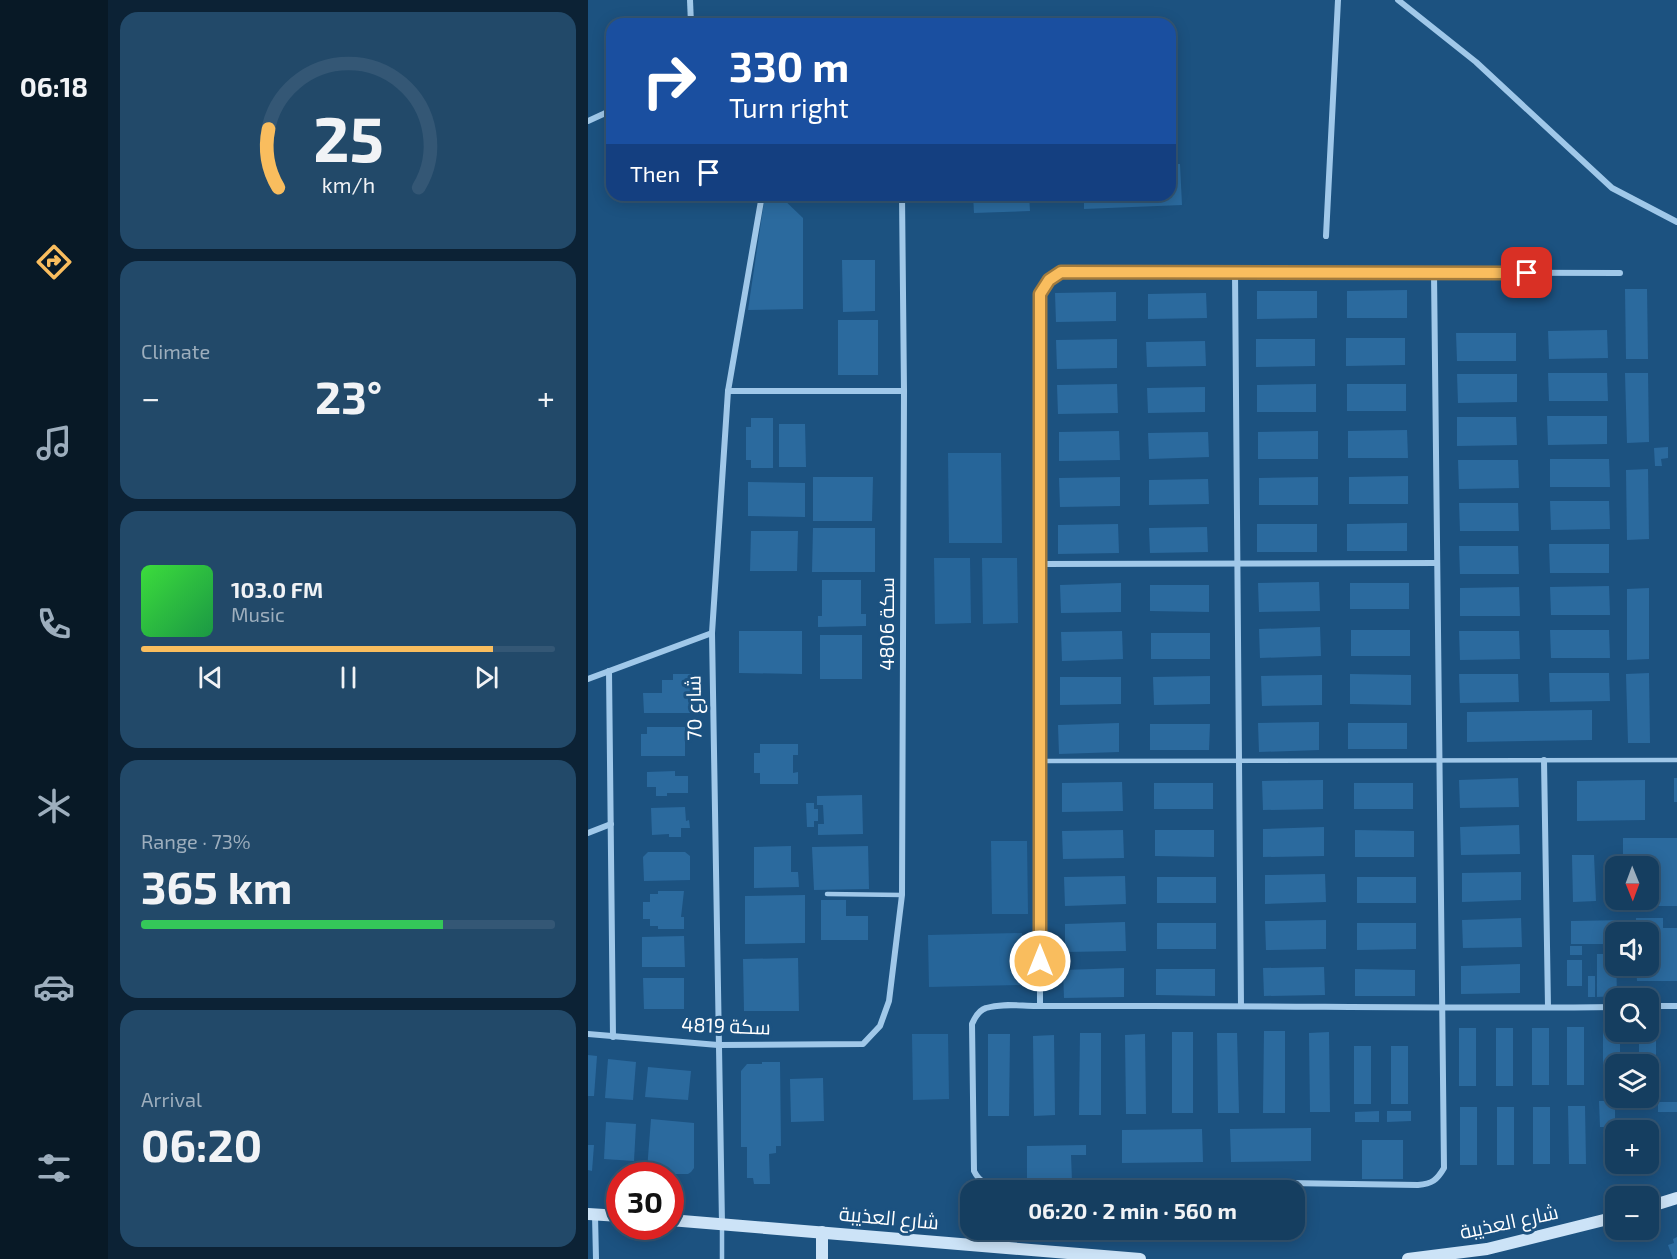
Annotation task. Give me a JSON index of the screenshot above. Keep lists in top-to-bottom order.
{
  "streets": {
    "street": [
      "سكة 4806",
      "شارع 70",
      "سكة 4819",
      "شارع العذيبة"
    ]
  },
  "crossings": [
    ["سكة 4806", "سكة 4819"],
    ["شارع 70", "سكة 4819"],
    ["شارع 70", "شارع العذيبة"]
  ],
  "north": "bottom",
  "page": {
    "tabs": "06:18",
    "turn": ["330 m", "Turn right"],
    "then": "Then",
    "tile": [
      "Climate",
      ["Range · 73%", "365 km"],
      ["Arrival", "06:20"]
    ],
    "heat": ["−", "23°", "+"],
    "song": ["103.0 FM", "Music"],
    "map_buttons": ["+", "−"],
    "limit": "30",
    "trip": "06:20 · 2 min · 560 m",
    "gauge": ["25", "km/h"]
  }
}
